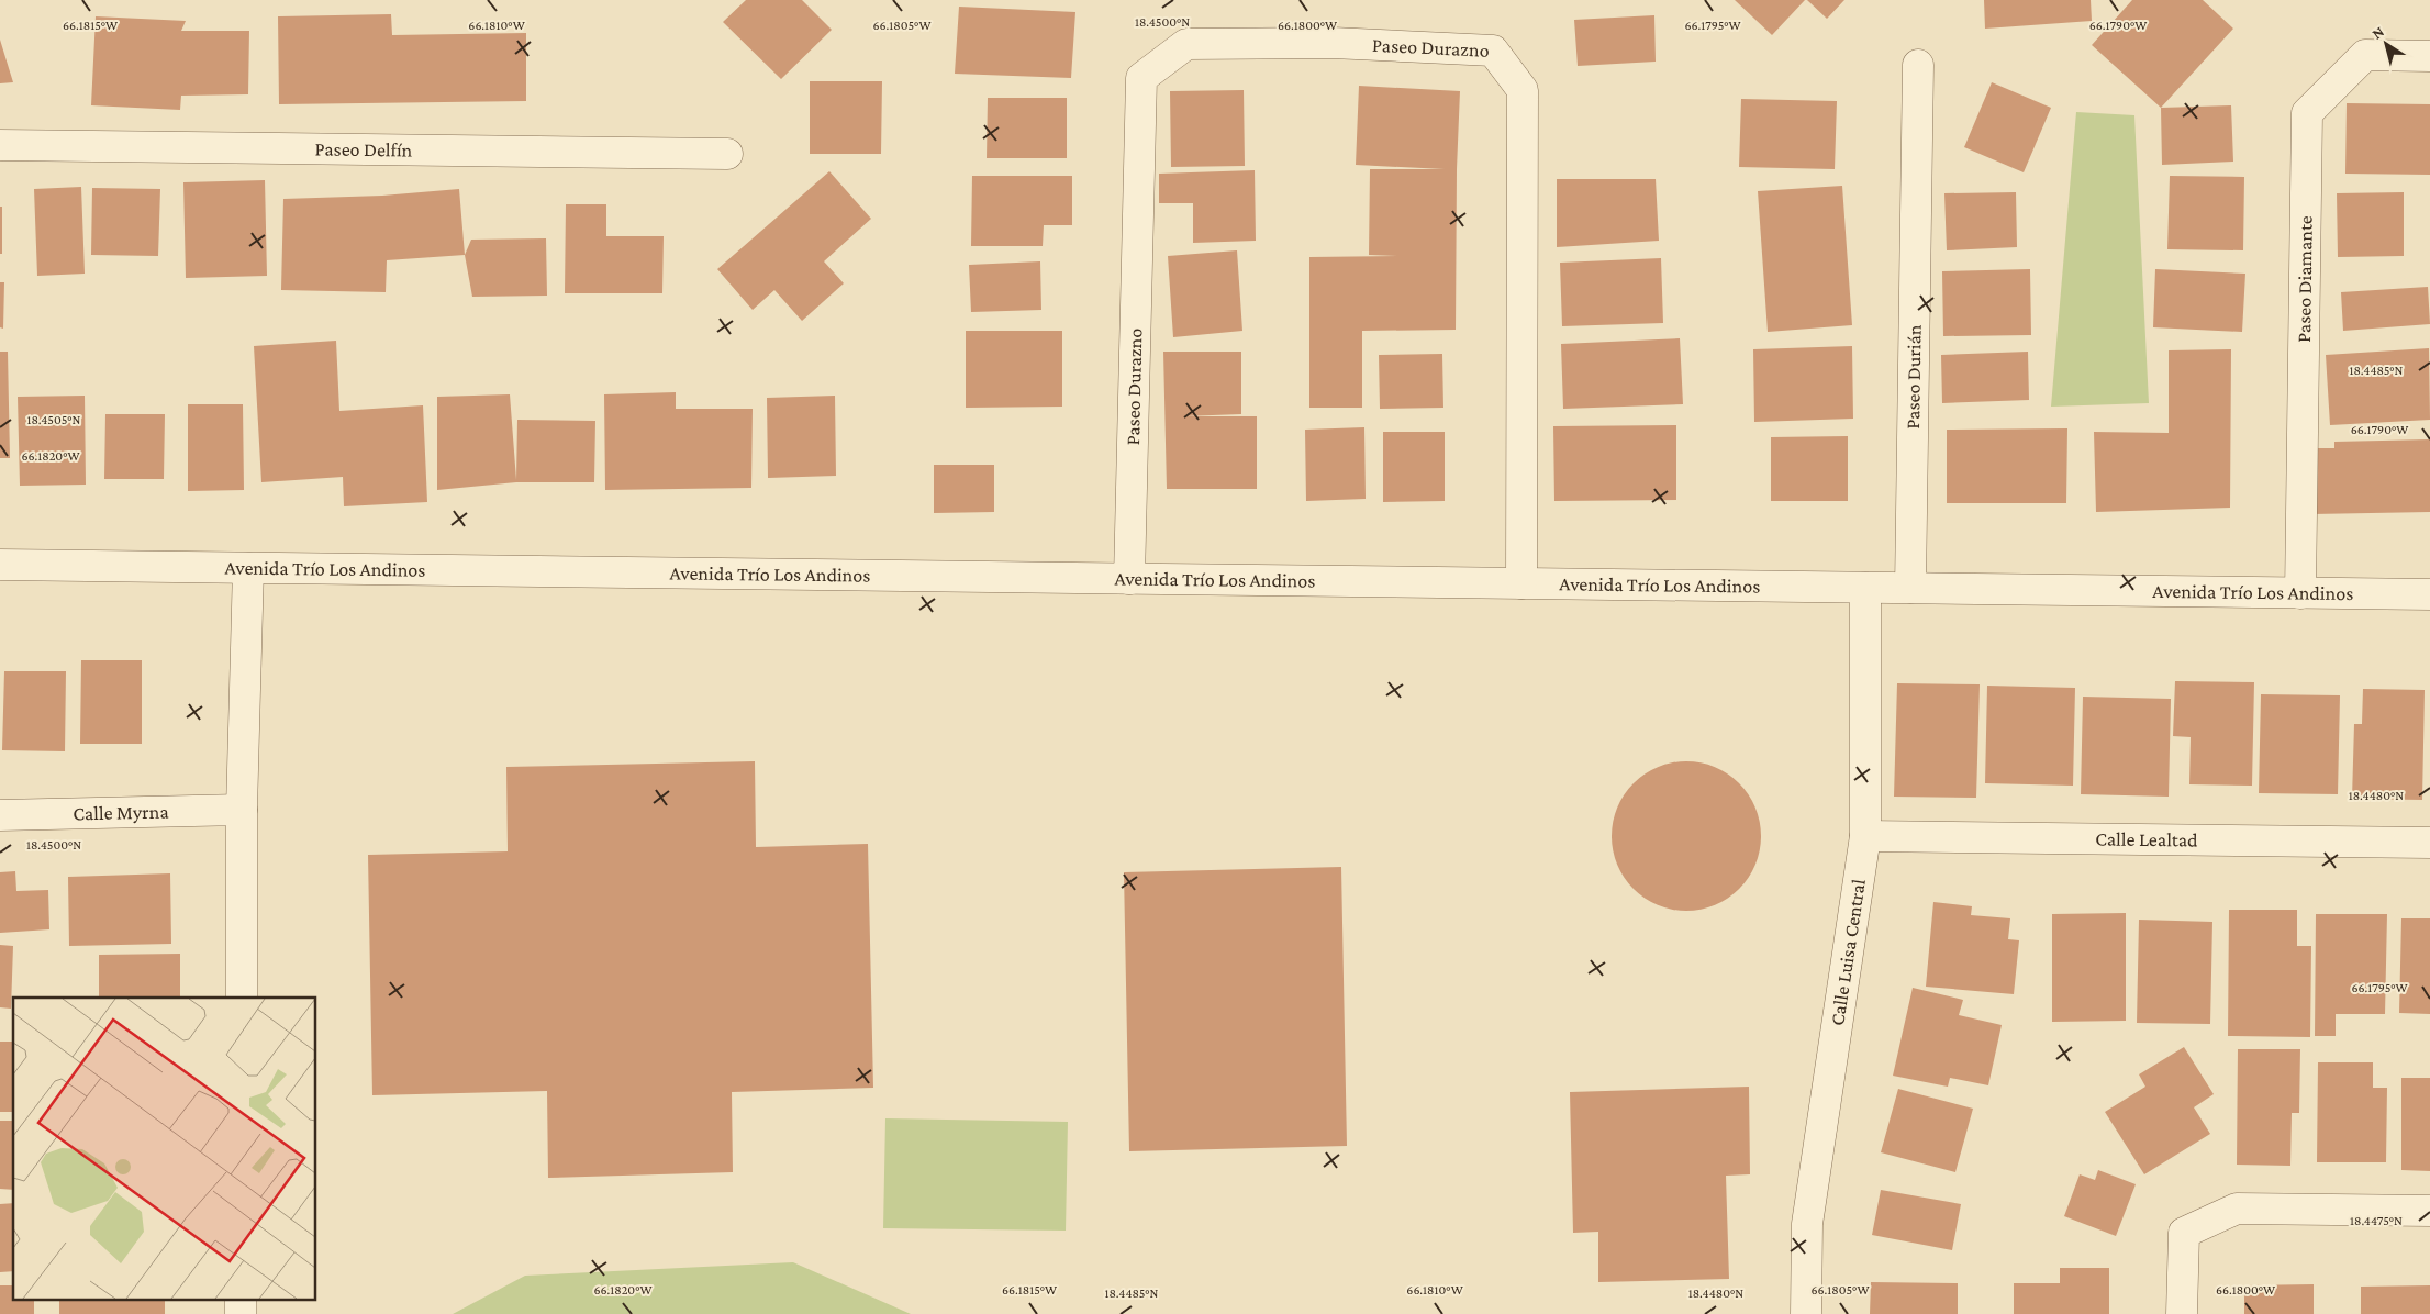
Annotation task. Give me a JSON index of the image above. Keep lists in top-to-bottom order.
{
  "streets": {
    "street": [
      "Paseo Durazno",
      "Paseo Delfín",
      "Paseo Diamante",
      "Paseo Durián",
      "Avenida Trío Los Andinos",
      "Calle Myrna",
      "Calle Lealtad",
      "Calle Luisa Central"
    ]
  },
  "crossings": [
    ["Paseo Durazno", "Avenida Trío Los Andinos"],
    ["Paseo Diamante", "Avenida Trío Los Andinos"],
    ["Paseo Durián", "Avenida Trío Los Andinos"],
    ["Avenida Trío Los Andinos", "Calle Luisa Central"],
    ["Calle Lealtad", "Calle Luisa Central"]
  ],
  "north": "top left",
  "coordinates": [
    "18.4500°N",
    "66.1815°W",
    "66.1810°W",
    "66.1805°W",
    "66.1800°W",
    "66.1795°W",
    "66.1790°W",
    "18.4485°N",
    "18.4505°N",
    "66.1820°W",
    "18.4480°N",
    "18.4475°N"
  ]
}
